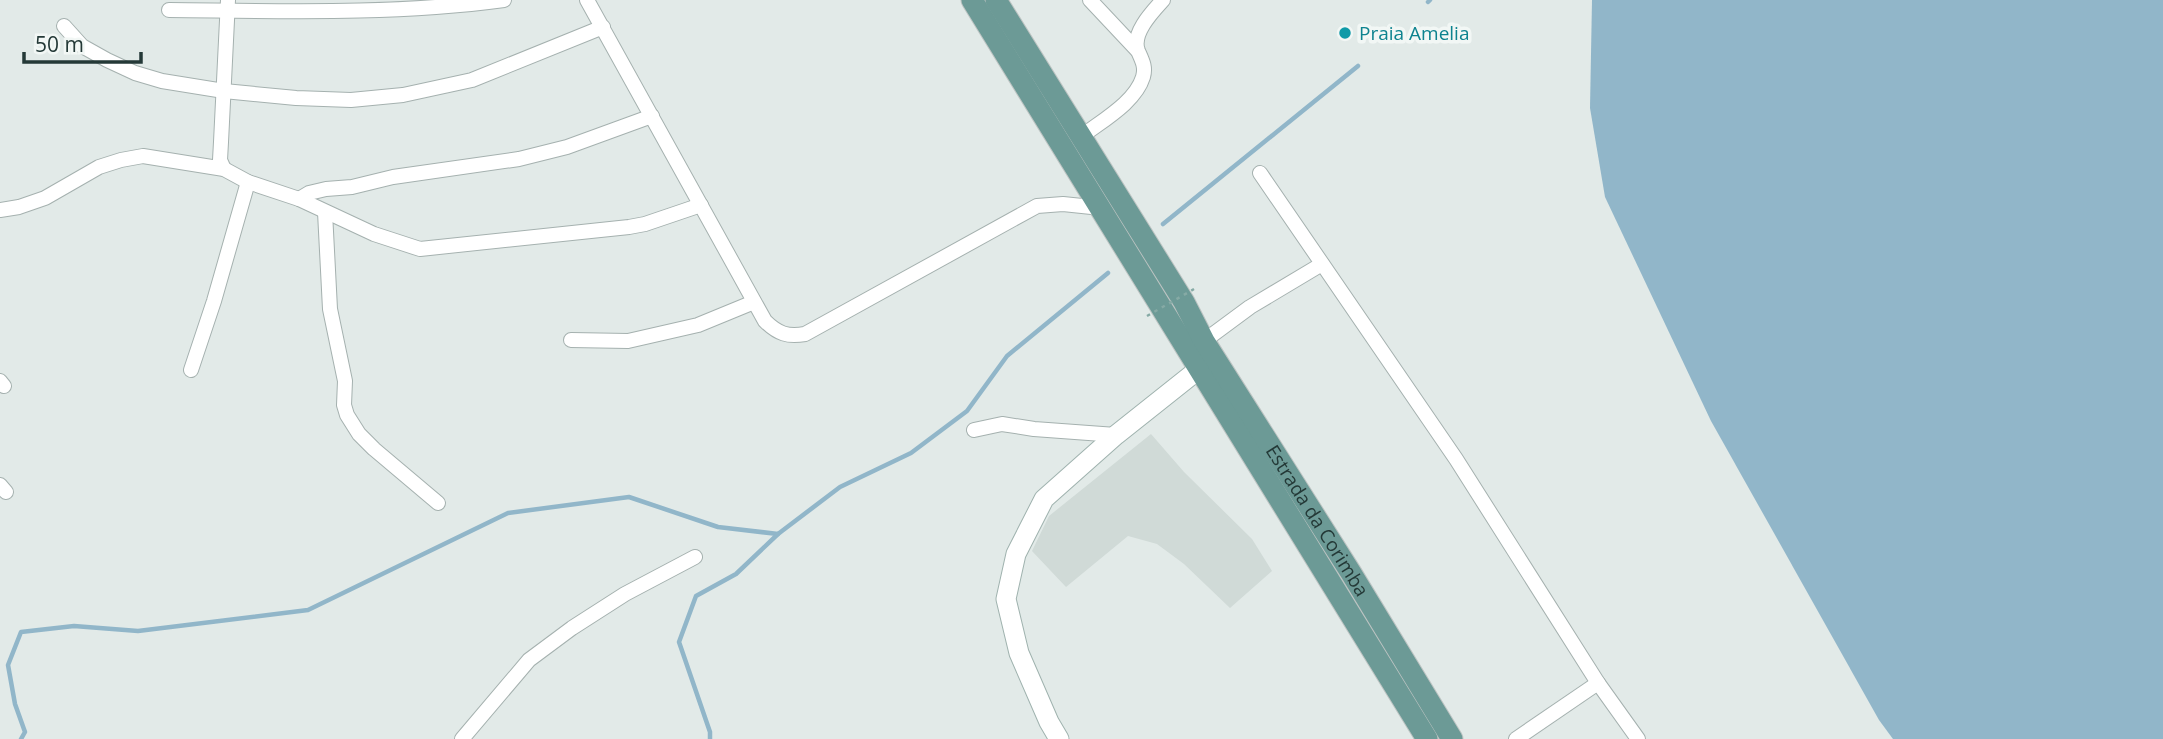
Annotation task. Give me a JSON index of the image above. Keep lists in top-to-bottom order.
{
  "streets": {
    "main road": ["Estrada da Corimba"]
  },
  "places": ["Praia Amelia"],
  "scale_bar": "50 m"
}
